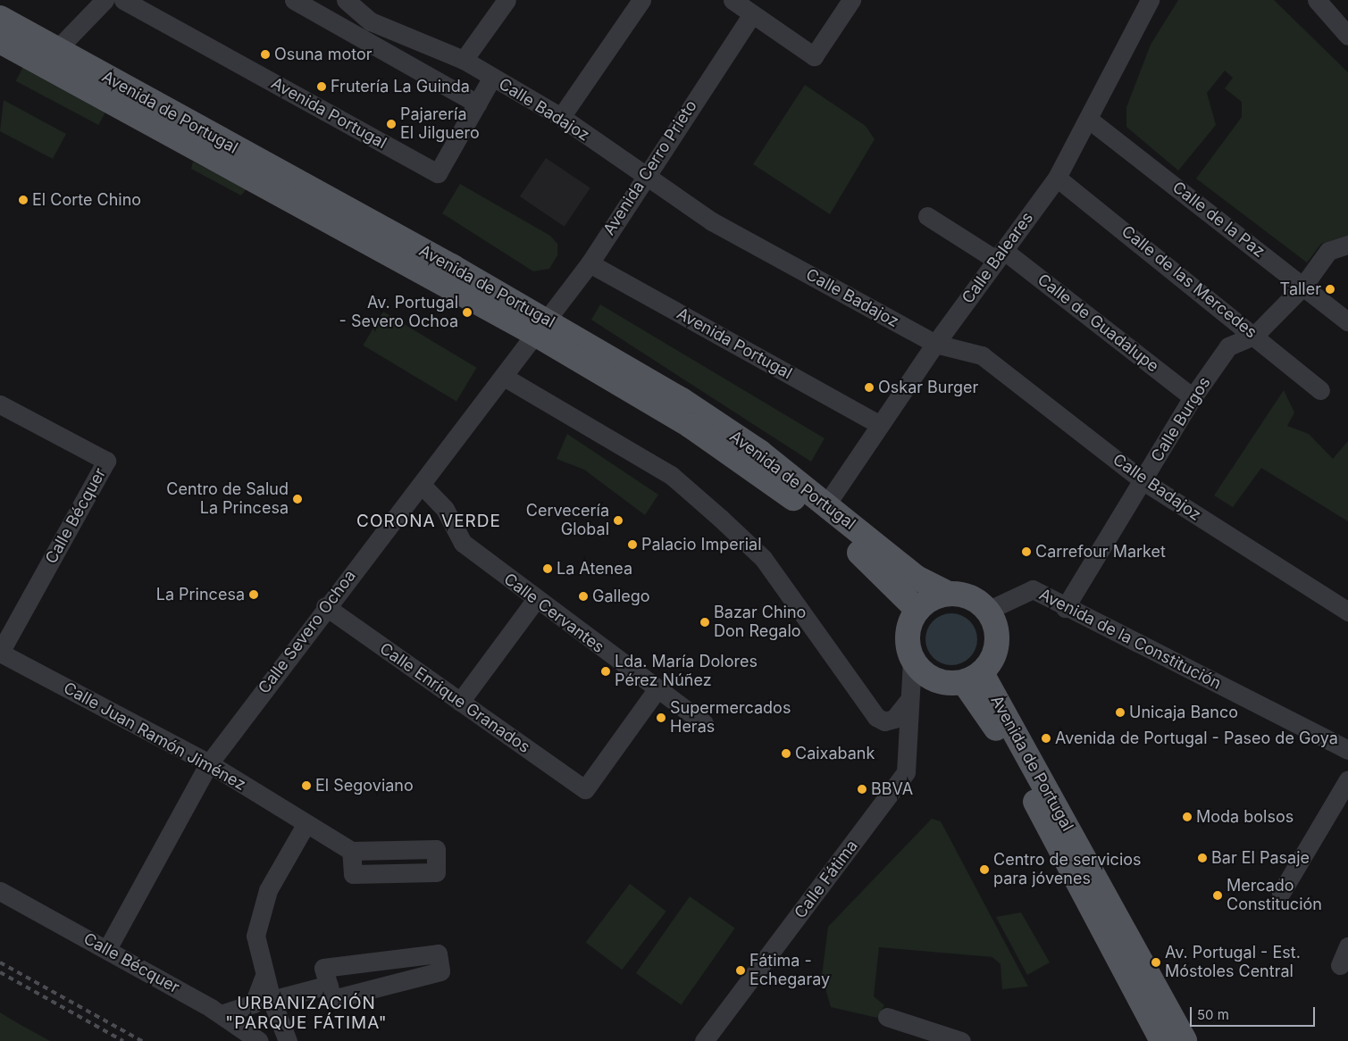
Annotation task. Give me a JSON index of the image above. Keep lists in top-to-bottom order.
{
  "streets": {
    "main road": ["Avenida de Portugal"],
    "street": [
      "Calle Badajoz",
      "Avenida Portugal",
      "Avenida Cerro Prieto",
      "Calle de la Paz",
      "Calle Baleares",
      "Calle de las Mercedes",
      "Calle de Guadalupe",
      "Calle Burgos",
      "Calle Bécquer",
      "Calle Cervantes",
      "Calle Severo Ochoa",
      "Avenida de la Constitución",
      "Calle Enrique Granados",
      "Calle Juan Ramón Jiménez",
      "Calle Fátima"
    ]
  },
  "crossings": [
    ["Calle Badajoz", "Avenida Portugal"],
    ["Calle Badajoz", "Avenida Cerro Prieto"],
    ["Calle Badajoz", "Calle Baleares"],
    ["Calle Badajoz", "Calle Burgos"],
    ["Avenida de Portugal", "Avenida Cerro Prieto"],
    ["Avenida de Portugal", "Calle Baleares"],
    ["Avenida de Portugal", "Calle Severo Ochoa"],
    ["Avenida de Portugal", "Avenida de la Constitución"],
    ["Avenida de Portugal", "Calle Fátima"],
    ["Avenida Portugal", "Avenida Cerro Prieto"],
    ["Avenida Portugal", "Calle Baleares"],
    ["Avenida Cerro Prieto", "Calle Severo Ochoa"],
    ["Calle de la Paz", "Calle Baleares"],
    ["Calle Baleares", "Calle de las Mercedes"],
    ["Calle Baleares", "Calle de Guadalupe"],
    ["Calle de las Mercedes", "Calle Burgos"],
    ["Calle de Guadalupe", "Calle Burgos"],
    ["Calle Burgos", "Avenida de la Constitución"],
    ["Calle Bécquer", "Calle Severo Ochoa"],
    ["Calle Bécquer", "Calle Juan Ramón Jiménez"],
    ["Calle Cervantes", "Calle Severo Ochoa"],
    ["Calle Cervantes", "Calle Enrique Granados"],
    ["Calle Severo Ochoa", "Calle Enrique Granados"],
    ["Calle Severo Ochoa", "Calle Juan Ramón Jiménez"],
    ["Avenida de la Constitución", "Calle Fátima"]
  ],
  "districts": ["CORONA VERDE", "URBANIZACIÓN \"PARQUE FÁTIMA\""],
  "places": [
    "Osuna motor",
    "Frutería La Guinda",
    "Pajarería El Jilguero",
    "El Corte Chino",
    "Taller",
    "Av. Portugal - Severo Ochoa",
    "Oskar Burger",
    "Centro de Salud La Princesa",
    "Cervecería Global",
    "Palacio Imperial",
    "Carrefour Market",
    "La Atenea",
    "La Princesa",
    "Gallego",
    "Bazar Chino Don Regalo",
    "Lda. María Dolores Pérez Núñez",
    "Unicaja Banco",
    "Supermercados Heras",
    "Avenida de Portugal - Paseo de Goya",
    "Caixabank",
    "El Segoviano",
    "BBVA",
    "Moda bolsos",
    "Bar El Pasaje",
    "Centro de servicios para jóvenes",
    "Mercado Constitución",
    "Av. Portugal - Est. Móstoles Central",
    "Fátima - Echegaray"
  ],
  "scale_bar": "50 m"
}
